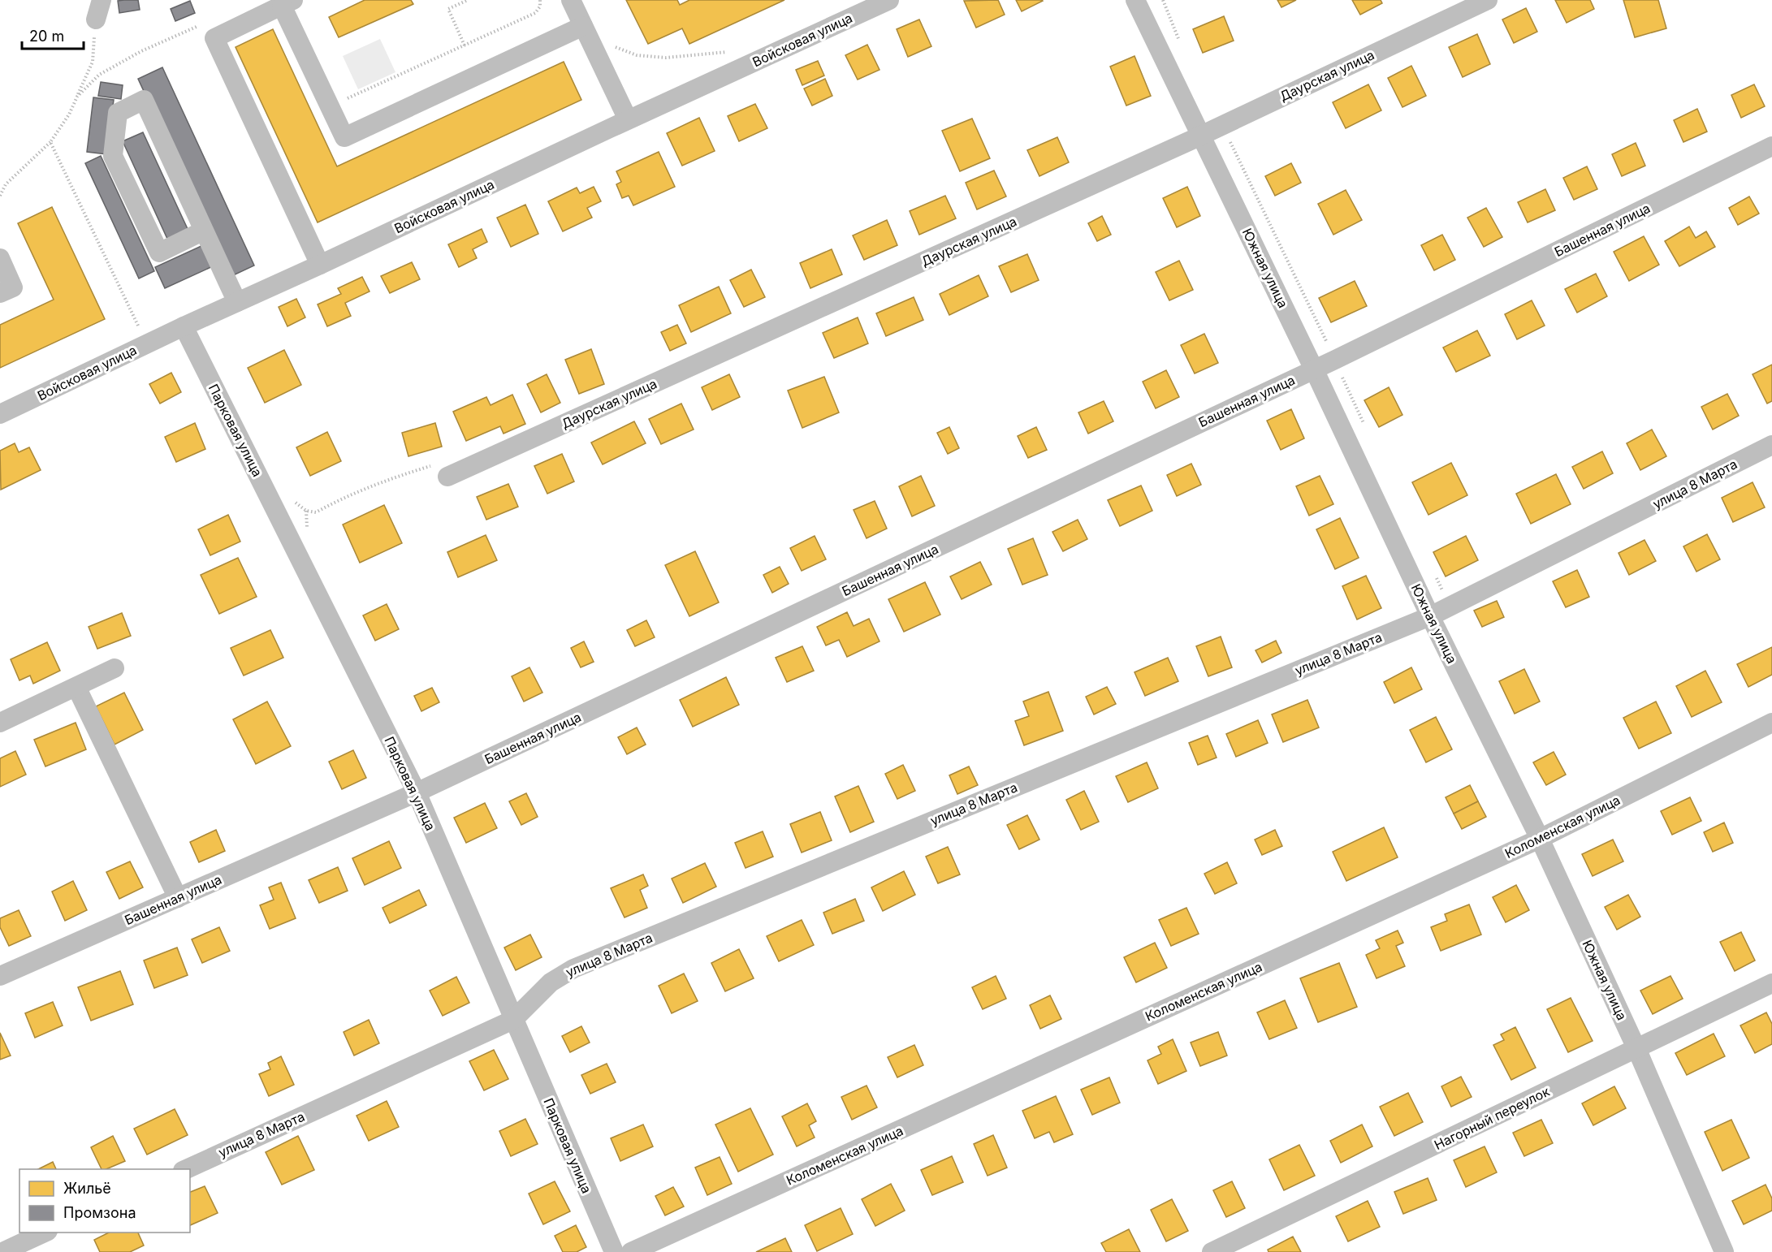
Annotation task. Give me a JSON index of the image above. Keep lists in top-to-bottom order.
{
  "streets": {
    "street": [
      "Войсковая улица",
      "Даурская улица",
      "Башенная улица",
      "Южная улица",
      "Парковая улица",
      "улица 8 Марта",
      "Коломенская улица",
      "Нагорный переулок"
    ]
  },
  "crossings": [
    ["Войсковая улица", "Парковая улица"],
    ["Даурская улица", "Южная улица"],
    ["Башенная улица", "Южная улица"],
    ["Башенная улица", "Парковая улица"],
    ["Южная улица", "улица 8 Марта"],
    ["Южная улица", "Коломенская улица"],
    ["Южная улица", "Нагорный переулок"],
    ["Парковая улица", "улица 8 Марта"]
  ],
  "legend": ["Жильё", "Промзона"],
  "scale_bar": "20 m"
}
